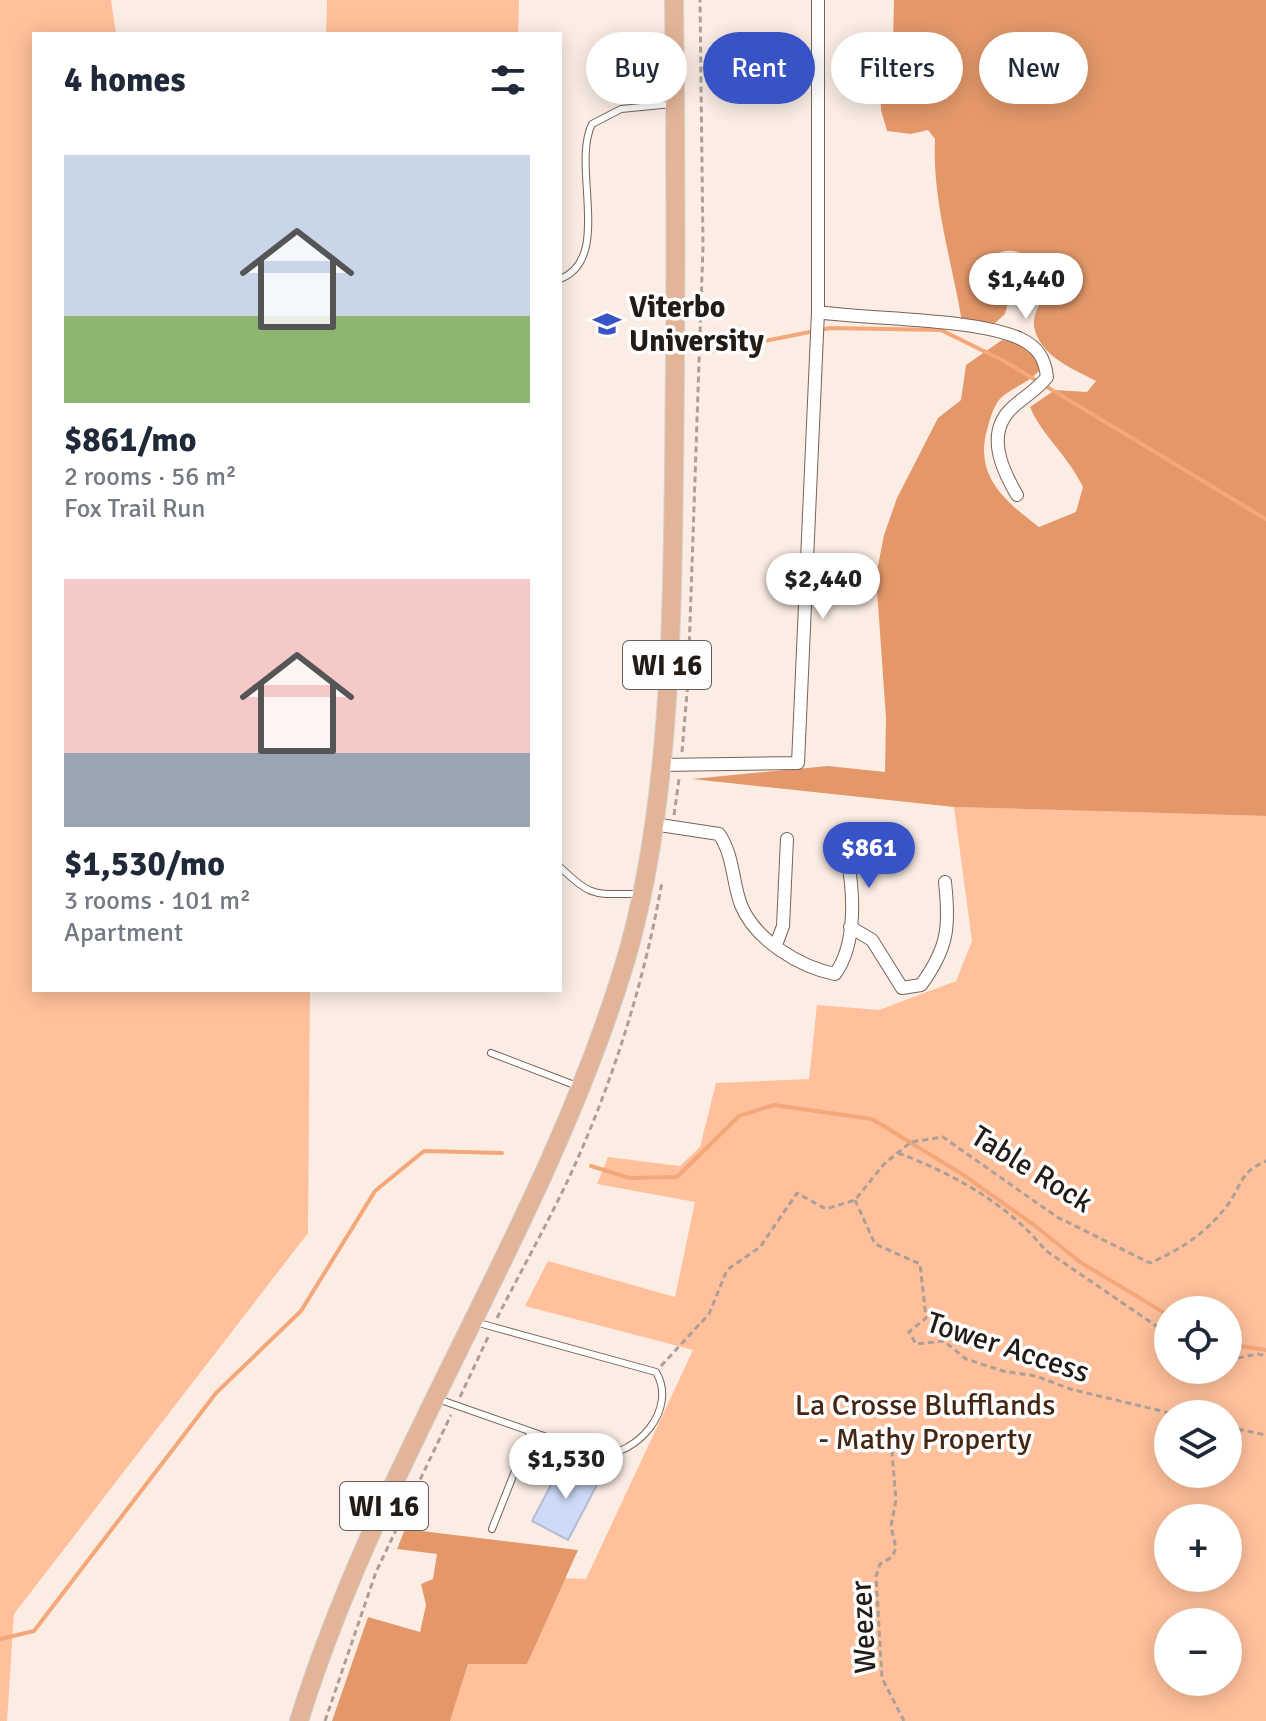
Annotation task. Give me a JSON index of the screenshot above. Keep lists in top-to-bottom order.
{
  "streets": {
    "main road": ["WI 16"],
    "path": ["Table Rock", "Tower Access", "Weezer"]
  },
  "crossings": [
    ["Table Rock", "Tower Access"]
  ],
  "parks": ["La Crosse Blufflands - Mathy Property"],
  "places": {
    "school or university": ["Viterbo University"]
  },
  "page": {
    "chip": [
      "Buy",
      "Rent",
      "Filters",
      "New"
    ],
    "heading": "4 homes",
    "list": [
      {
        "name": "$861/mo",
        "note": "2 rooms · 56 m² · Fox Trail Run"
      },
      {
        "name": "$1,530/mo",
        "note": "3 rooms · 101 m² · Apartment"
      }
    ],
    "price": [
      "$1,440",
      "$2,440",
      "$861",
      "$1,530"
    ],
    "map_buttons": ["+", "−"]
  }
}
